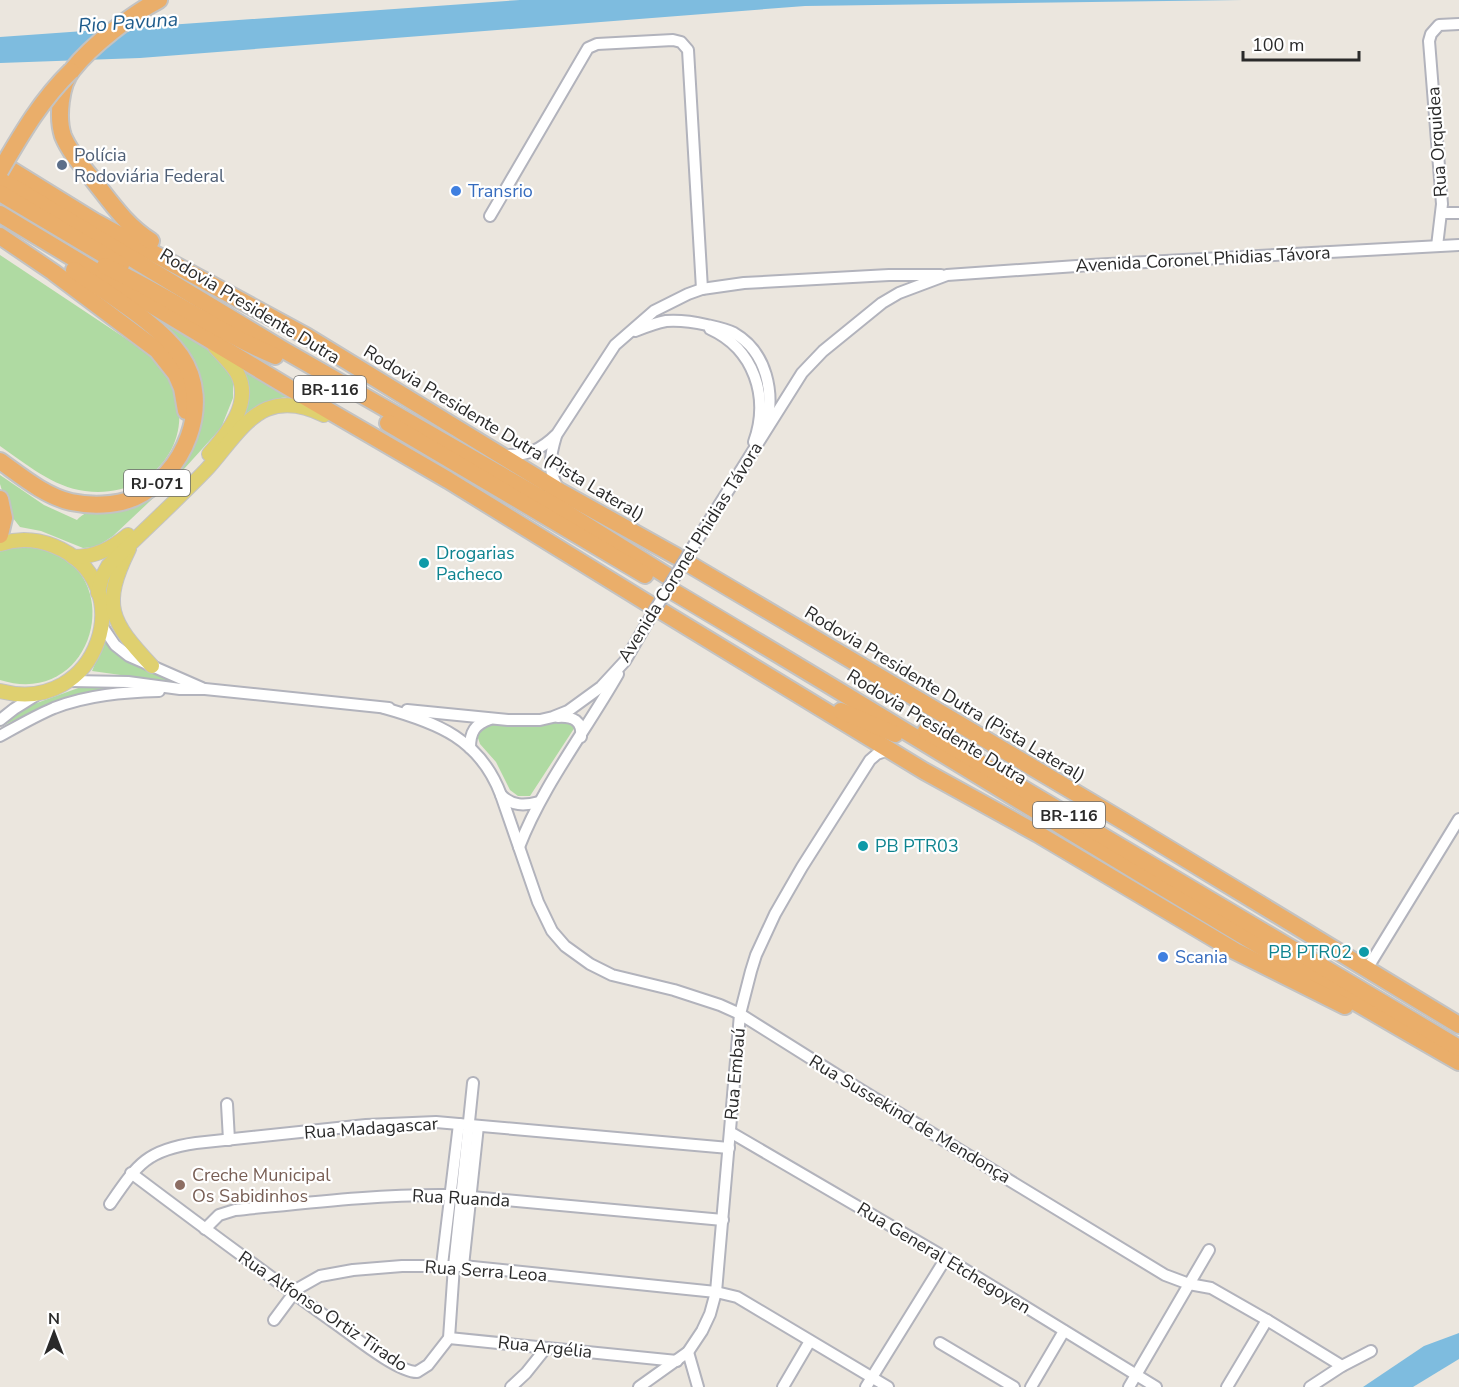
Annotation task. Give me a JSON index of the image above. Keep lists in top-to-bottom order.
{
  "streets": {
    "highway": [
      "Rodovia Presidente Dutra",
      "BR-116",
      "Rodovia Presidente Dutra (Pista Lateral)",
      "RJ-071"
    ],
    "street": [
      "Rua Orquidea",
      "Avenida Coronel Phidias Távora",
      "Rua Embaú",
      "Rua Sussekind de Mendonça",
      "Rua Madagascar",
      "Rua Ruanda",
      "Rua General Etchegoyen",
      "Rua Serra Leoa",
      "Rua Alfonso Ortiz Tirado",
      "Rua Argélia"
    ]
  },
  "crossings": [
    ["Rua Orquidea", "Avenida Coronel Phidias Távora"],
    ["Avenida Coronel Phidias Távora", "BR-116"],
    ["Avenida Coronel Phidias Távora", "Rodovia Presidente Dutra (Pista Lateral)"],
    ["Avenida Coronel Phidias Távora", "Rua Sussekind de Mendonça"],
    ["Rodovia Presidente Dutra", "BR-116"],
    ["BR-116", "RJ-071"],
    ["BR-116", "Rua Embaú"],
    ["Rua Embaú", "Rua Sussekind de Mendonça"],
    ["Rua Embaú", "Rua Madagascar"],
    ["Rua Embaú", "Rua Ruanda"],
    ["Rua Embaú", "Rua General Etchegoyen"],
    ["Rua Embaú", "Rua Serra Leoa"],
    ["Rua Embaú", "Rua Argélia"],
    ["Rua Madagascar", "Rua Alfonso Ortiz Tirado"],
    ["Rua Ruanda", "Rua Alfonso Ortiz Tirado"],
    ["Rua Serra Leoa", "Rua Alfonso Ortiz Tirado"],
    ["Rua Alfonso Ortiz Tirado", "Rua Argélia"]
  ],
  "water": ["Rio Pavuna"],
  "places": [
    "Polícia Rodoviária Federal",
    "Transrio",
    "Drogarias Pacheco",
    "PB PTR03",
    "PB PTR02",
    "Scania",
    "Creche Municipal Os Sabidinhos"
  ],
  "scale_bar": "100 m",
  "north": "top"
}
